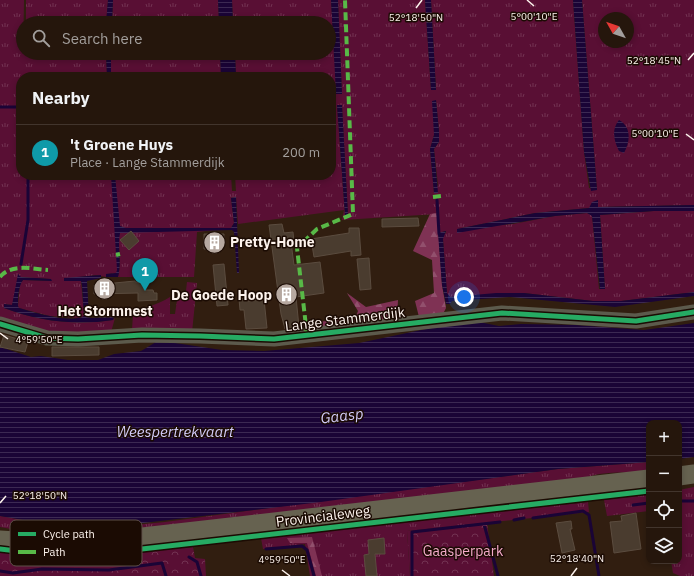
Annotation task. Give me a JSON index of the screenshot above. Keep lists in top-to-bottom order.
{
  "streets": {
    "main road": ["Provincialeweg"],
    "street": ["Lange Stammerdijk"]
  },
  "water": ["Gaasp", "Weespertrekvaart"],
  "parks": ["Gaasperpark"],
  "places": {
    "building": ["Pretty-Home", "Het Stormnest", "De Goede Hoop"]
  },
  "legend": ["Cycle path", "Path"],
  "north": "top left",
  "page": {
    "search": "Search here",
    "heading": "Nearby",
    "list": [
      {
        "mark": "1",
        "name": "'t Groene Huys",
        "note": "Place · Lange Stammerdijk",
        "value": "200 m"
      }
    ],
    "pins": "1",
    "map_buttons": ["+", "−"]
  },
  "coordinates": [
    "5°00'10\"E",
    "52°18'50\"N",
    "52°18'45\"N",
    "4°59'50\"E",
    "52°18'40\"N"
  ]
}
